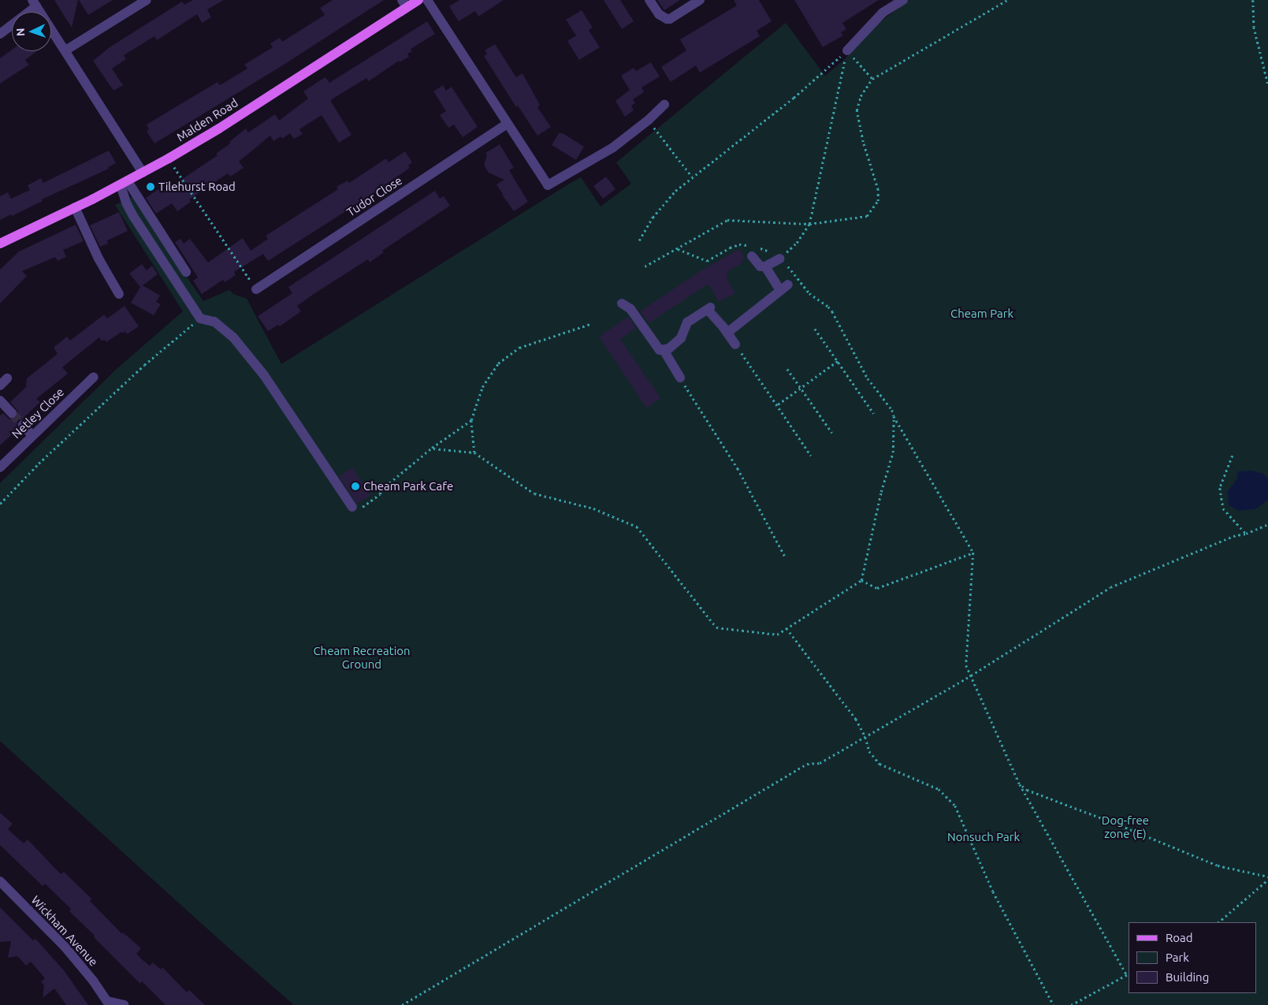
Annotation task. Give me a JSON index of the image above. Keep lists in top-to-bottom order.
{
  "streets": {
    "main road": ["Malden Road"],
    "street": ["Tudor Close", "Netley Close", "Wickham Avenue"]
  },
  "parks": [
    "Cheam Park",
    "Cheam Recreation Ground",
    "Dog-free zone (E)",
    "Nonsuch Park"
  ],
  "places": ["Tilehurst Road", "Cheam Park Cafe"],
  "legend": ["Road", "Park", "Building"],
  "north": "left"
}
